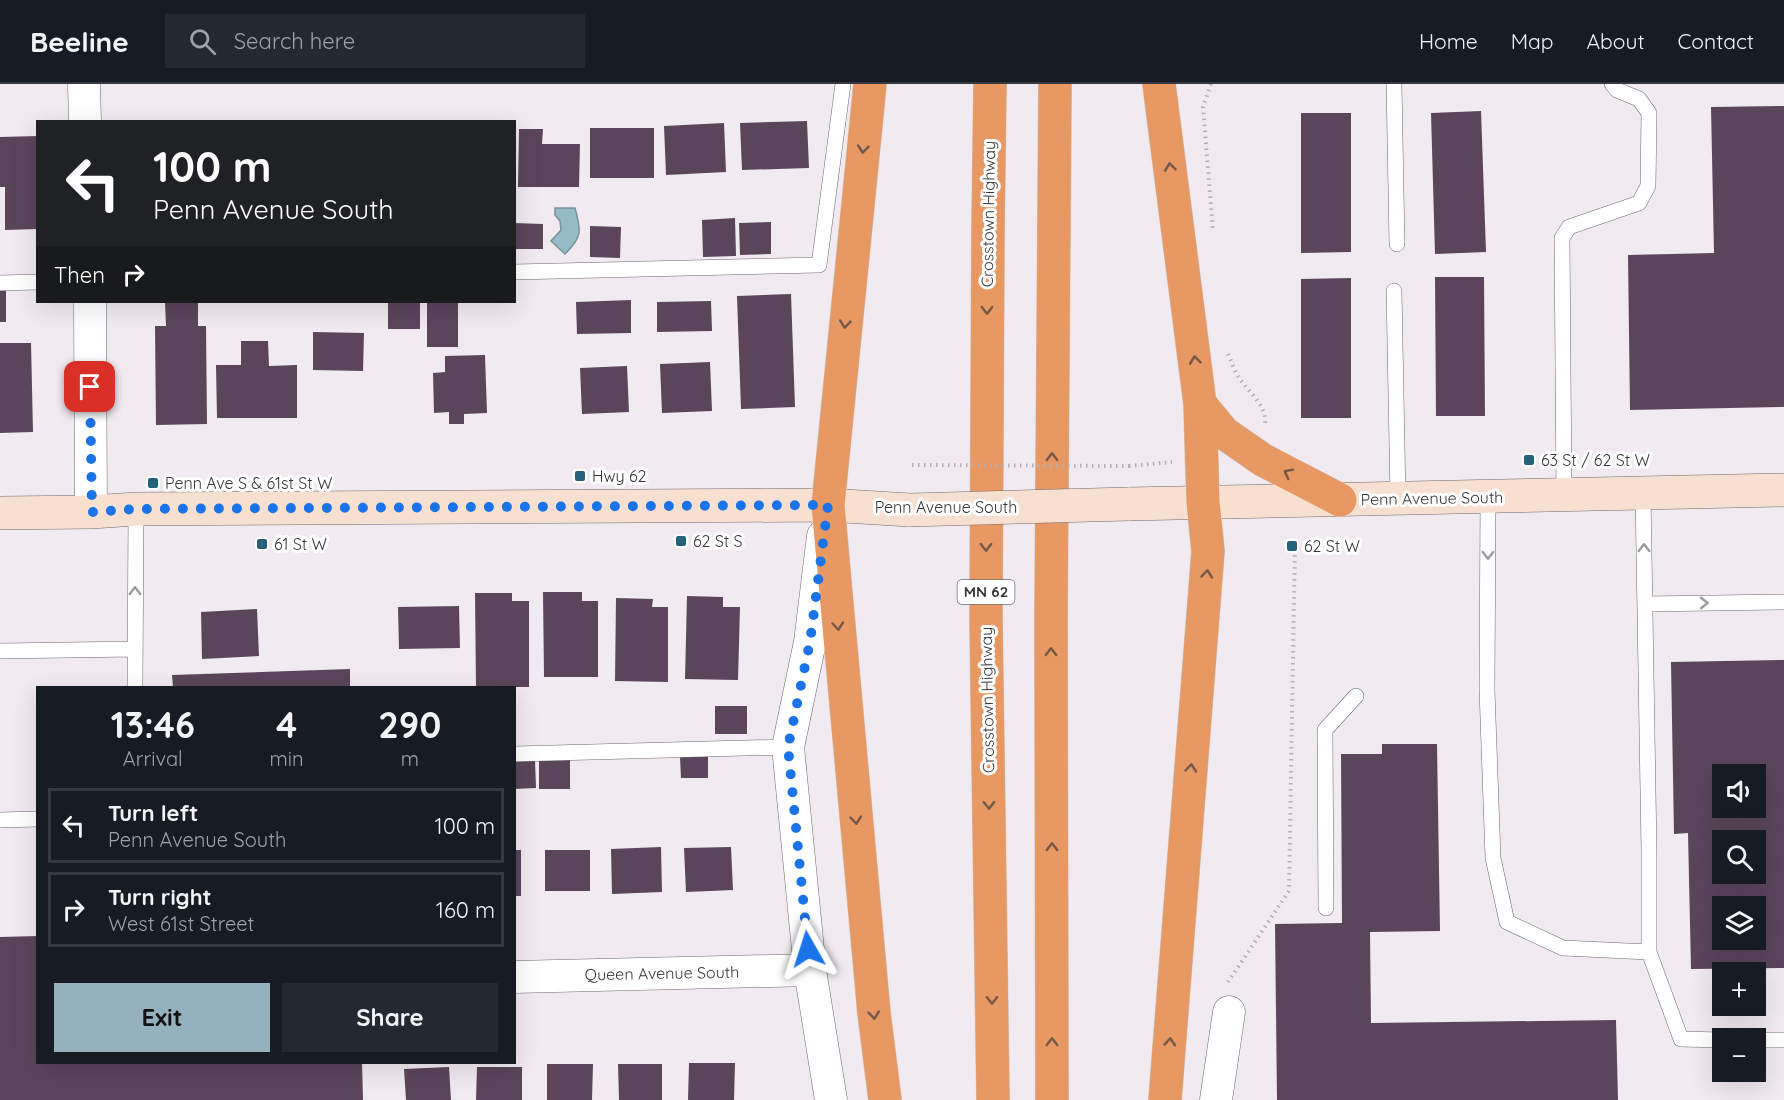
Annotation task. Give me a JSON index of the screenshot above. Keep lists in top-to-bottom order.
{
  "streets": {
    "highway": ["Crosstown Highway", "MN 62"],
    "main road": ["Penn Avenue South"],
    "street": ["Queen Avenue South"]
  },
  "places": {
    "transit": [
      "63 St / 62 St W",
      "Hwy 62",
      "Penn Ave S & 61st St W",
      "62 St S",
      "61 St W",
      "62 St W"
    ]
  },
  "page": {
    "header": "Beeline",
    "search": "Search here",
    "nav": [
      "Home",
      "Map",
      "About",
      "Contact"
    ],
    "turn": ["100 m", "Penn Avenue South"],
    "then": "Then",
    "eta": [
      "13:46",
      "Arrival",
      "4",
      "min",
      "290",
      "m"
    ],
    "map_buttons": ["+", "−"],
    "list": [
      {
        "name": "Turn left",
        "note": "Penn Avenue South",
        "value": "100 m"
      },
      {
        "name": "Turn right",
        "note": "West 61st Street",
        "value": "160 m"
      }
    ],
    "buttons": ["Exit", "Share"]
  }
}
